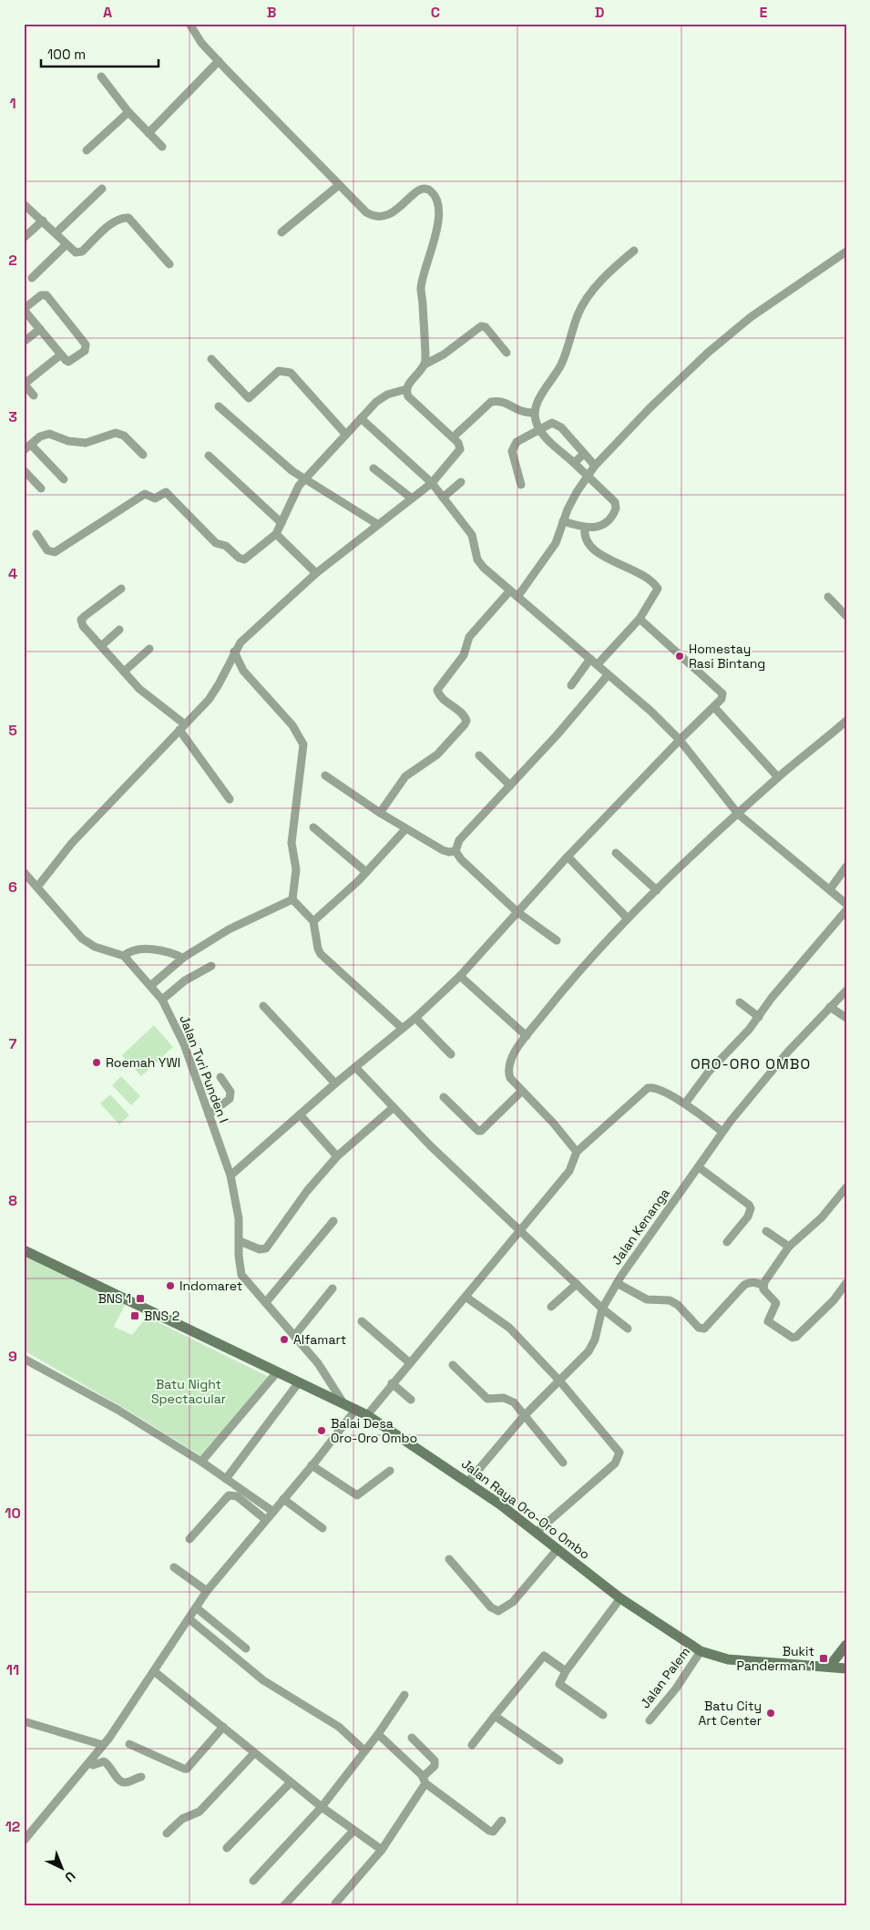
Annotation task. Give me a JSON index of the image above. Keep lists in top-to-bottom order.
{
  "streets": {
    "main road": ["Jalan Raya Oro-Oro Ombo"],
    "street": ["Jalan Tvri Punden I", "Jalan Kenanga", "Jalan Palem"]
  },
  "crossings": [
    ["Jalan Tvri Punden I", "Jalan Raya Oro-Oro Ombo"],
    ["Jalan Kenanga", "Jalan Raya Oro-Oro Ombo"],
    ["Jalan Raya Oro-Oro Ombo", "Jalan Palem"]
  ],
  "districts": ["ORO-ORO OMBO"],
  "parks": ["Batu Night Spectacular"],
  "places": {
    "other": [
      "Homestay Rasi Bintang",
      "Roemah YWI",
      "Indomaret",
      "Alfamart",
      "Balai Desa Oro-Oro Ombo",
      "Batu City Art Center"
    ],
    "transit": ["BNS 1", "BNS 2", "Bukit Panderman 1"]
  },
  "scale_bar": "100 m",
  "north": "bottom right",
  "grid": {
    "columns": [
      "A",
      "B",
      "C",
      "D",
      "E"
    ],
    "rows": [
      "1",
      "2",
      "3",
      "4",
      "5",
      "6",
      "7",
      "8",
      "9",
      "10",
      "11",
      "12"
    ]
  }
}
